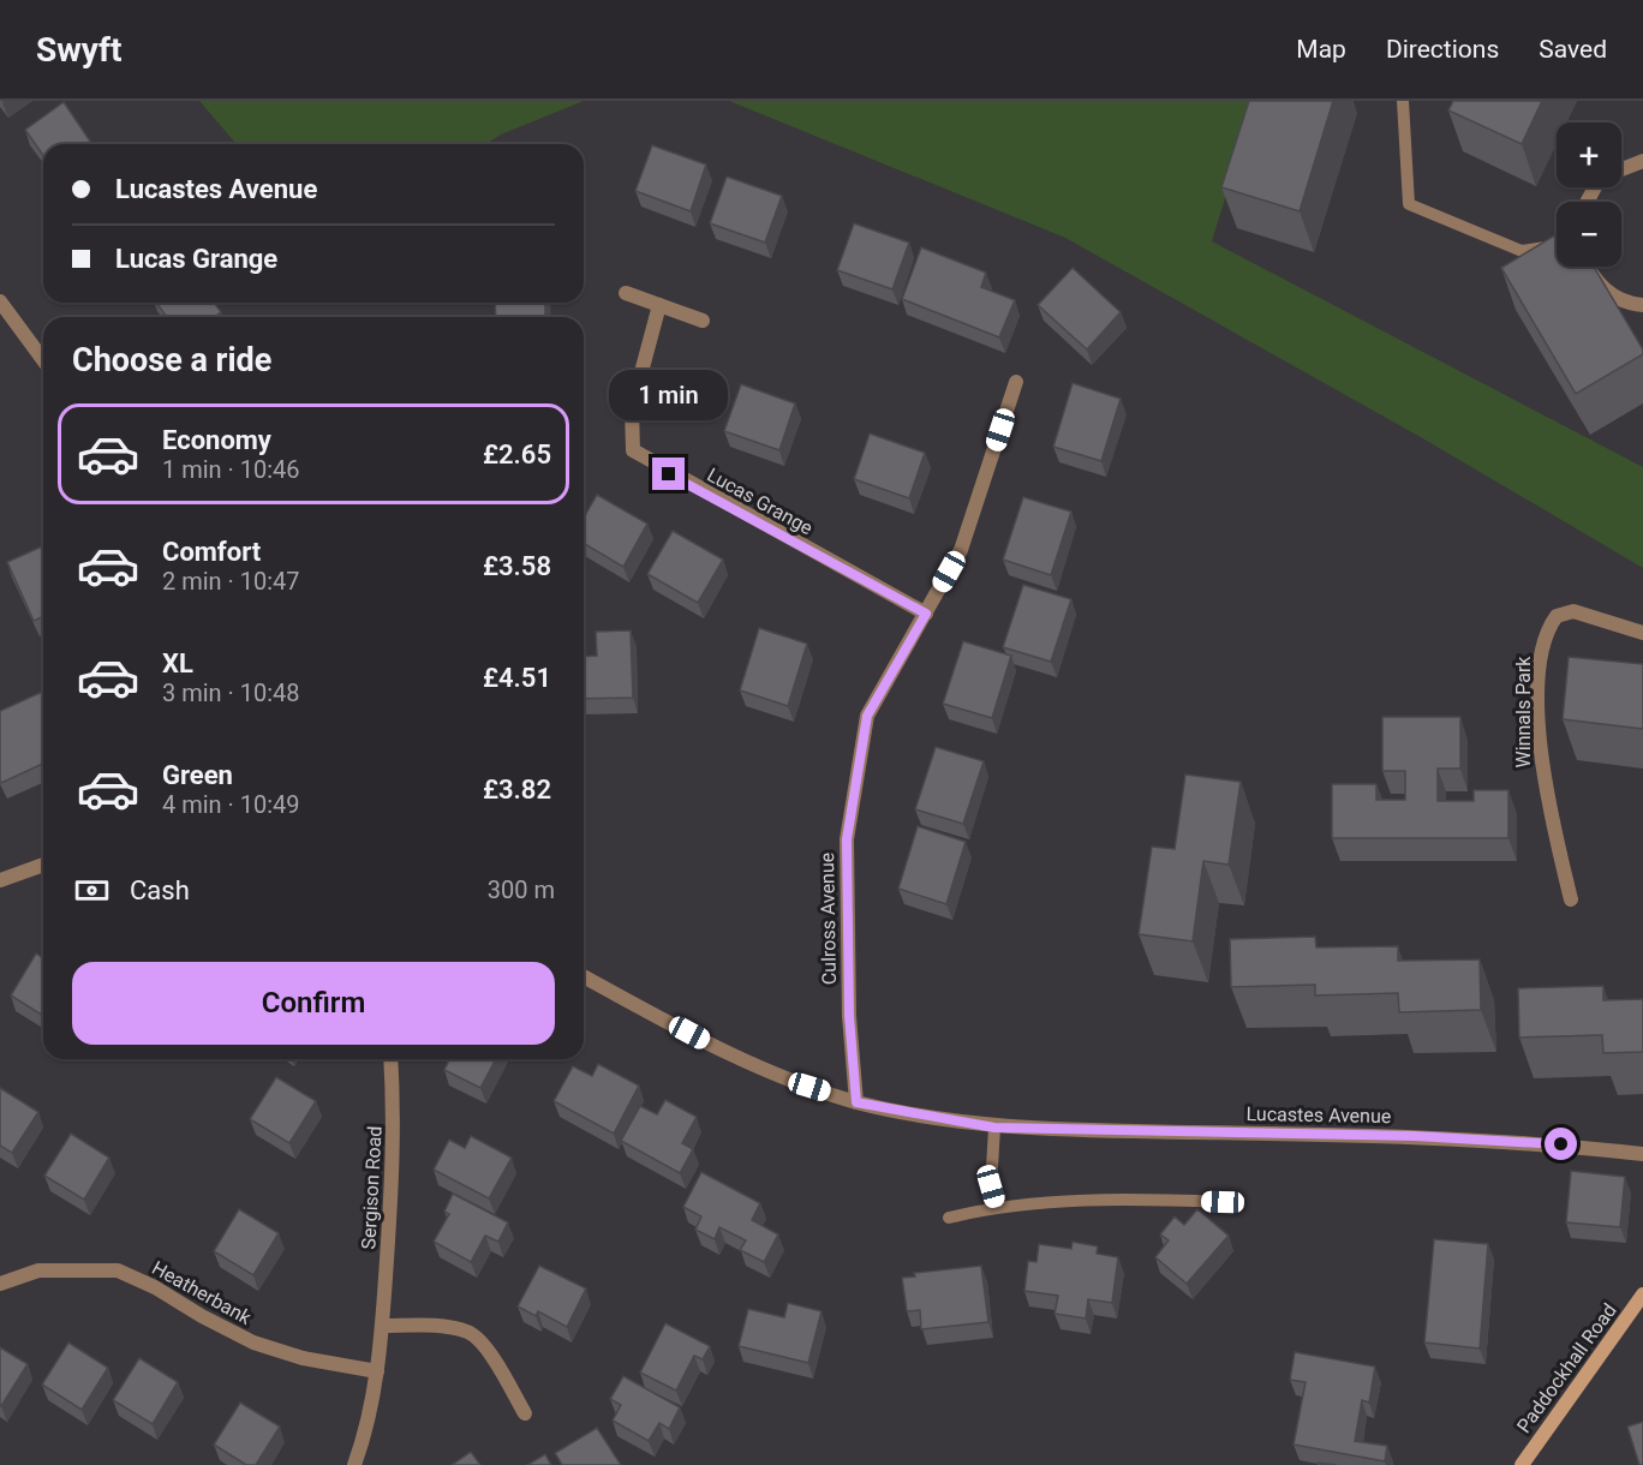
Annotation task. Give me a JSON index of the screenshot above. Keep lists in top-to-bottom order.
{
  "streets": {
    "street": [
      "Lucas Grange",
      "Winnals Park",
      "Culross Avenue",
      "Lucastes Avenue",
      "Sergison Road",
      "Heatherbank",
      "Paddockhall Road"
    ]
  },
  "crossings": [
    ["Lucas Grange", "Culross Avenue"],
    ["Culross Avenue", "Lucastes Avenue"],
    ["Sergison Road", "Heatherbank"]
  ],
  "page": {
    "header": "Swyft",
    "nav": ["Map", "Directions", "Saved"],
    "map_buttons": ["+", "−"],
    "banner": ["Lucastes Avenue", "Lucas Grange"],
    "heading": "Choose a ride",
    "bubble": "1 min",
    "list": [
      {
        "name": "Economy",
        "note": "1 min · 10:46",
        "value": "£2.65"
      },
      {
        "name": "Comfort",
        "note": "2 min · 10:47",
        "value": "£3.58"
      },
      {
        "name": "XL",
        "note": "3 min · 10:48",
        "value": "£4.51"
      },
      {
        "name": "Green",
        "note": "4 min · 10:49",
        "value": "£3.82"
      }
    ],
    "pay": ["Cash", "300 m"],
    "buttons": "Confirm"
  }
}
